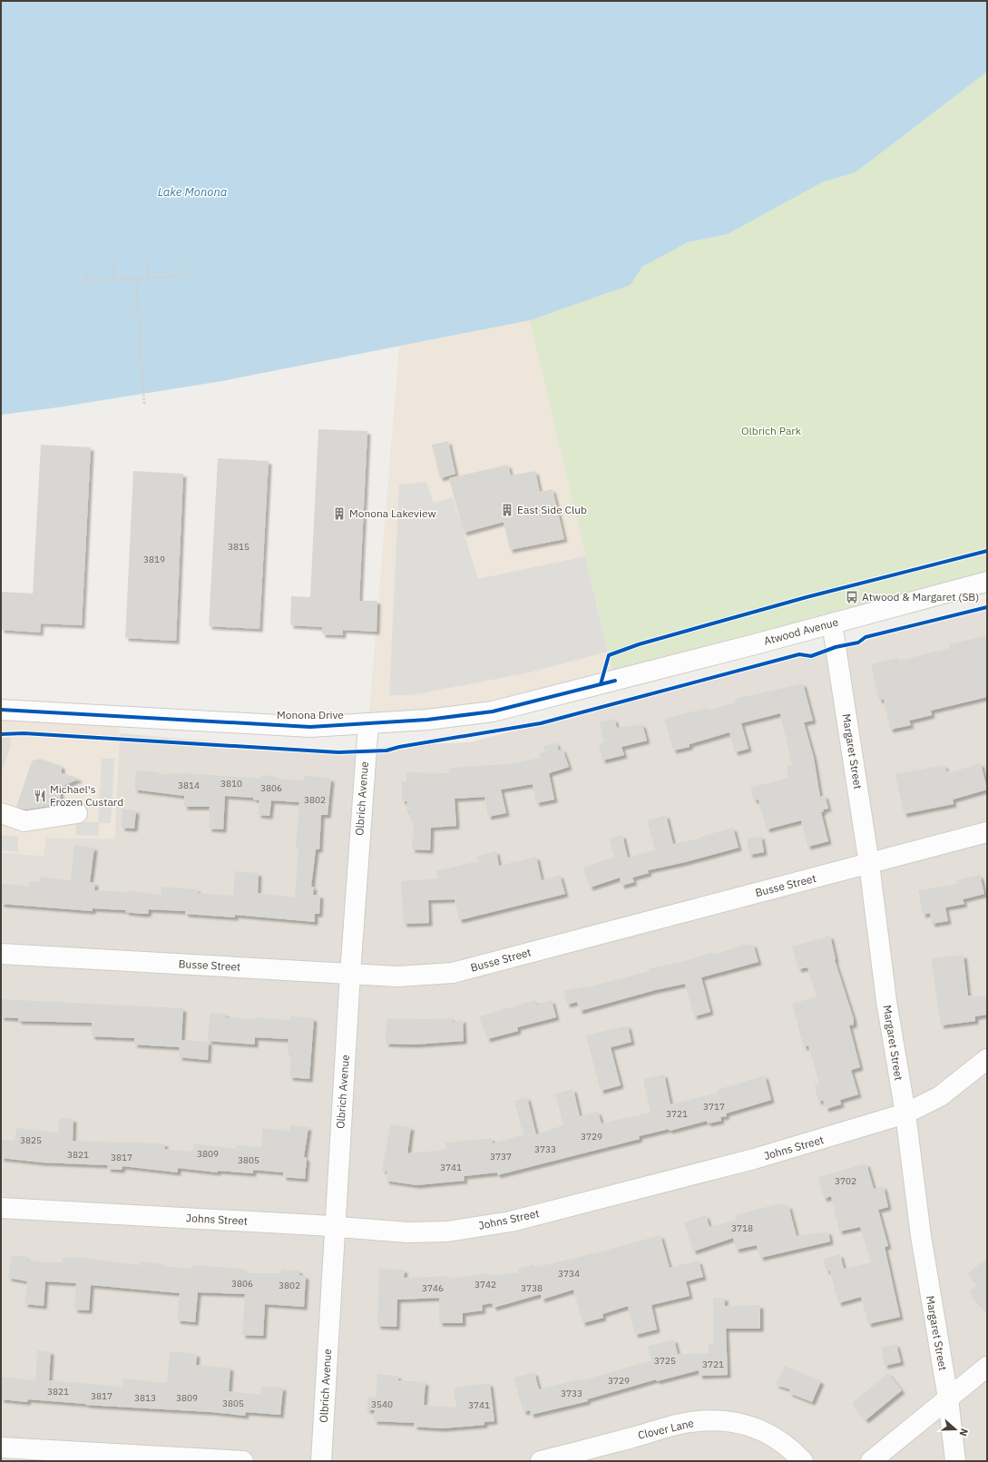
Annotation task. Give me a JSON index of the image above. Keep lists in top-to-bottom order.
{
  "streets": {
    "street": [
      "Atwood Avenue",
      "Monona Drive",
      "Margaret Street",
      "Olbrich Avenue",
      "Busse Street",
      "Johns Street",
      "Clover Lane"
    ]
  },
  "crossings": [
    ["Atwood Avenue", "Monona Drive"],
    ["Atwood Avenue", "Margaret Street"],
    ["Monona Drive", "Olbrich Avenue"],
    ["Margaret Street", "Busse Street"],
    ["Margaret Street", "Johns Street"],
    ["Olbrich Avenue", "Busse Street"],
    ["Olbrich Avenue", "Johns Street"]
  ],
  "water": ["Lake Monona"],
  "parks": ["Olbrich Park"],
  "places": {
    "building": ["East Side Club", "Monona Lakeview"],
    "bus stop": ["Atwood & Margaret (SB)"],
    "restaurant": ["Michael's Frozen Custard"]
  },
  "house_numbers": [
    "3815",
    "3819",
    "3810",
    "3814",
    "3806",
    "3802",
    "3717",
    "3721",
    "3729",
    "3825",
    "3733",
    "3809",
    "3821",
    "3737",
    "3817",
    "3805",
    "3741",
    "3702",
    "3718",
    "3734",
    "3806",
    "3742",
    "3802",
    "3746",
    "3738",
    "3725",
    "3721",
    "3729",
    "3821",
    "3733",
    "3817",
    "3813",
    "3809",
    "3805",
    "3540",
    "3741"
  ],
  "north": "right"
}
